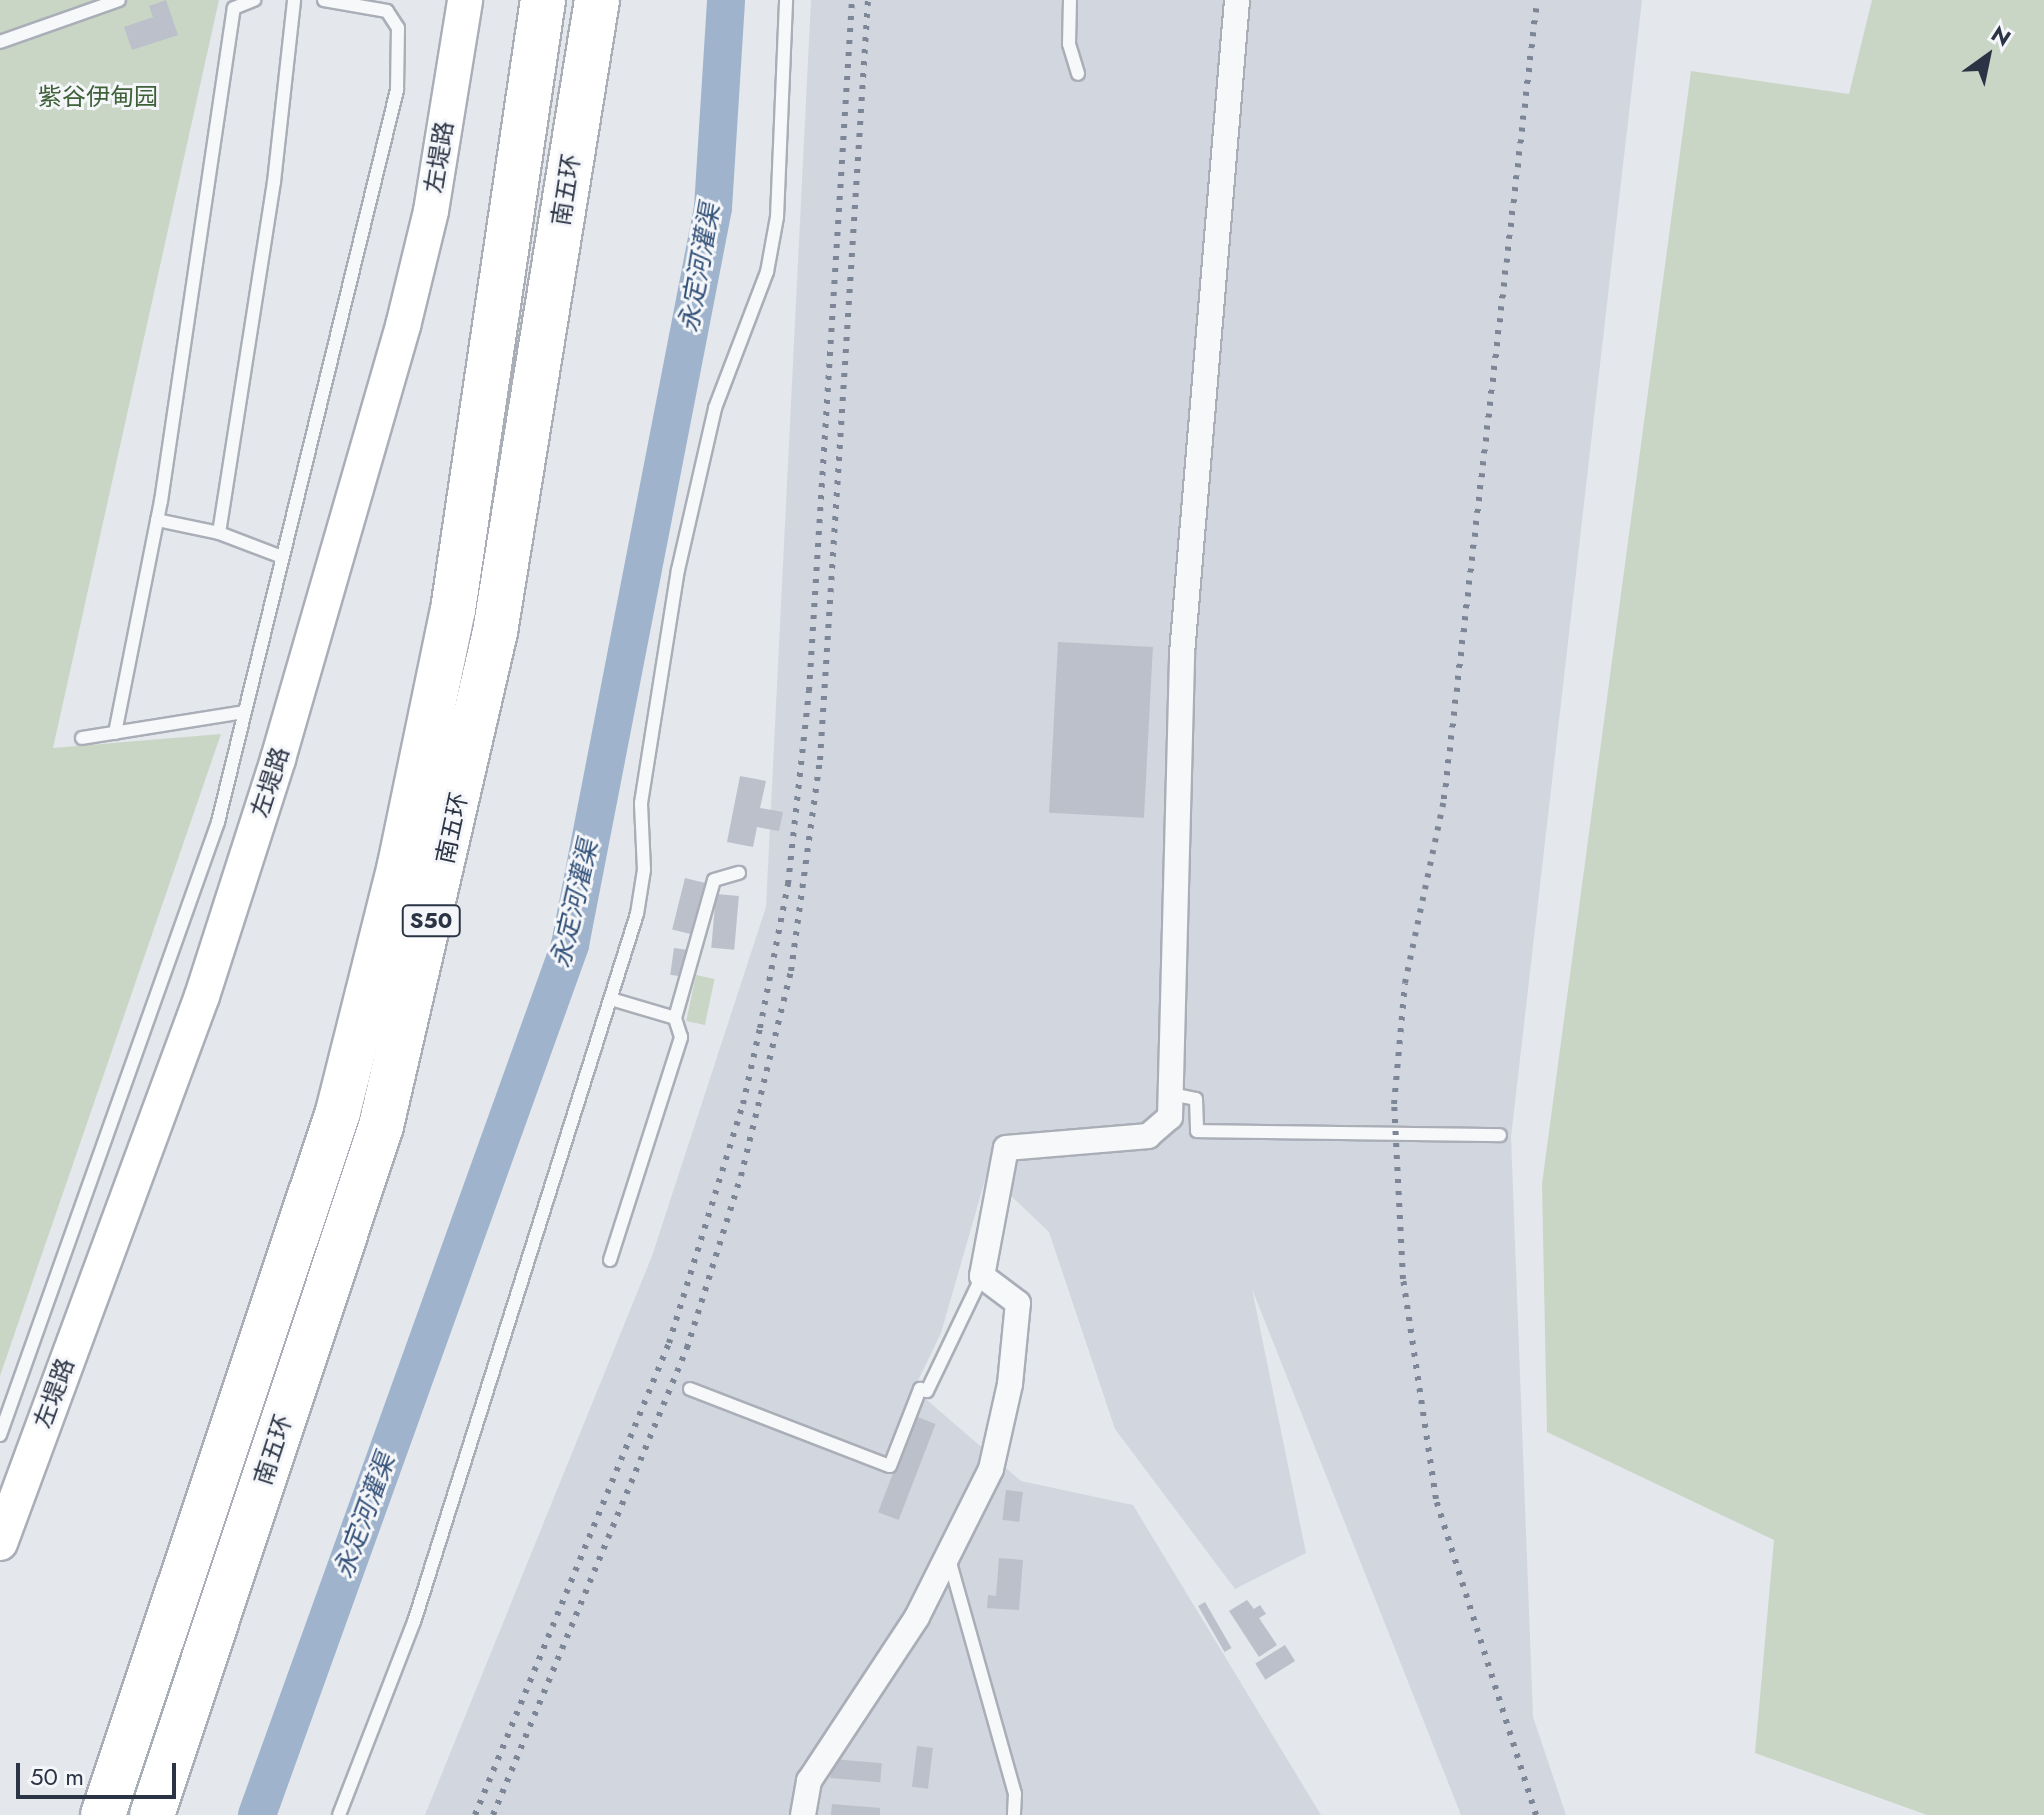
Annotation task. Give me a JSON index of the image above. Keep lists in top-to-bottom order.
{
  "streets": {
    "highway": ["南五环", "S50"],
    "main road": ["左堤路"]
  },
  "water": ["永定河灌渠"],
  "parks": ["紫谷伊甸园"],
  "scale_bar": "50 m",
  "north": "top right"
}
